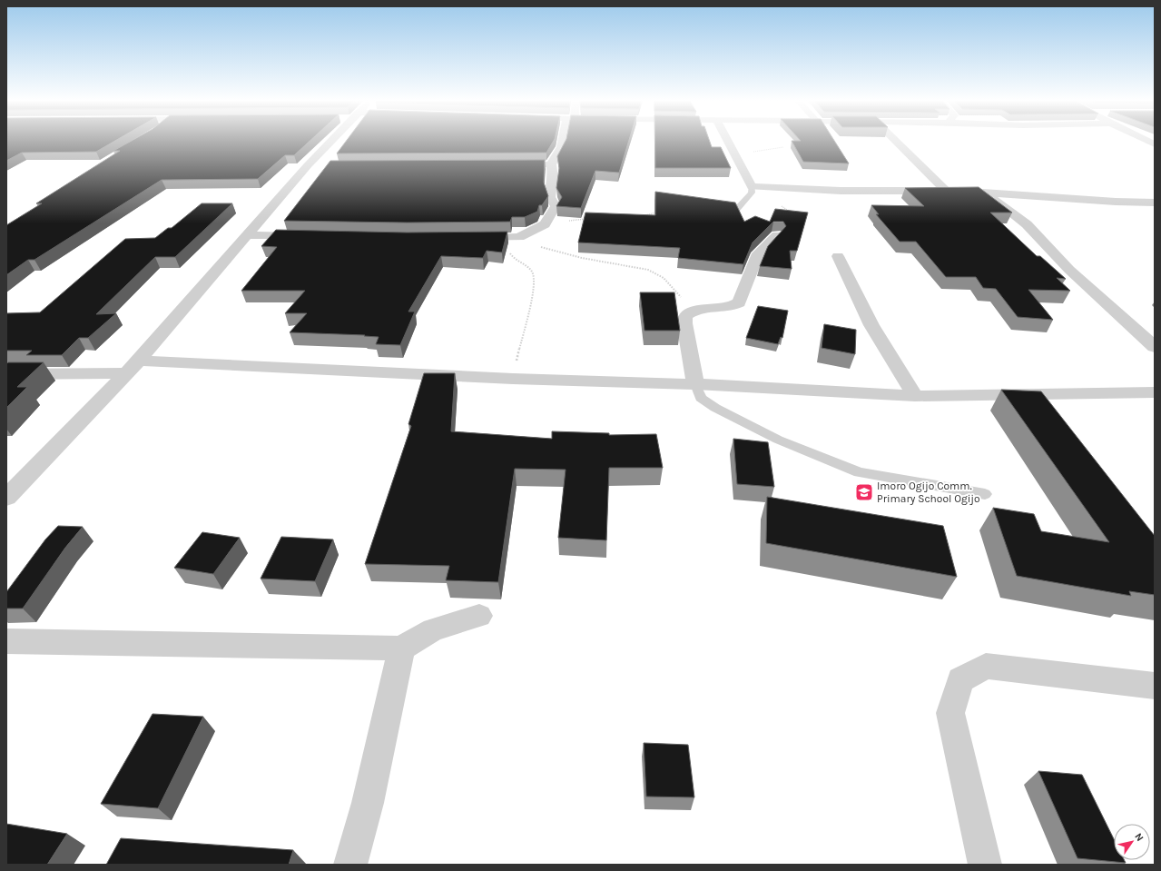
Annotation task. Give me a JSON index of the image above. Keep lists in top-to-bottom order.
{
  "places": {
    "school or university": ["Imoro Ogijo Comm. Primary School Ogijo"]
  },
  "north": "top right"
}
